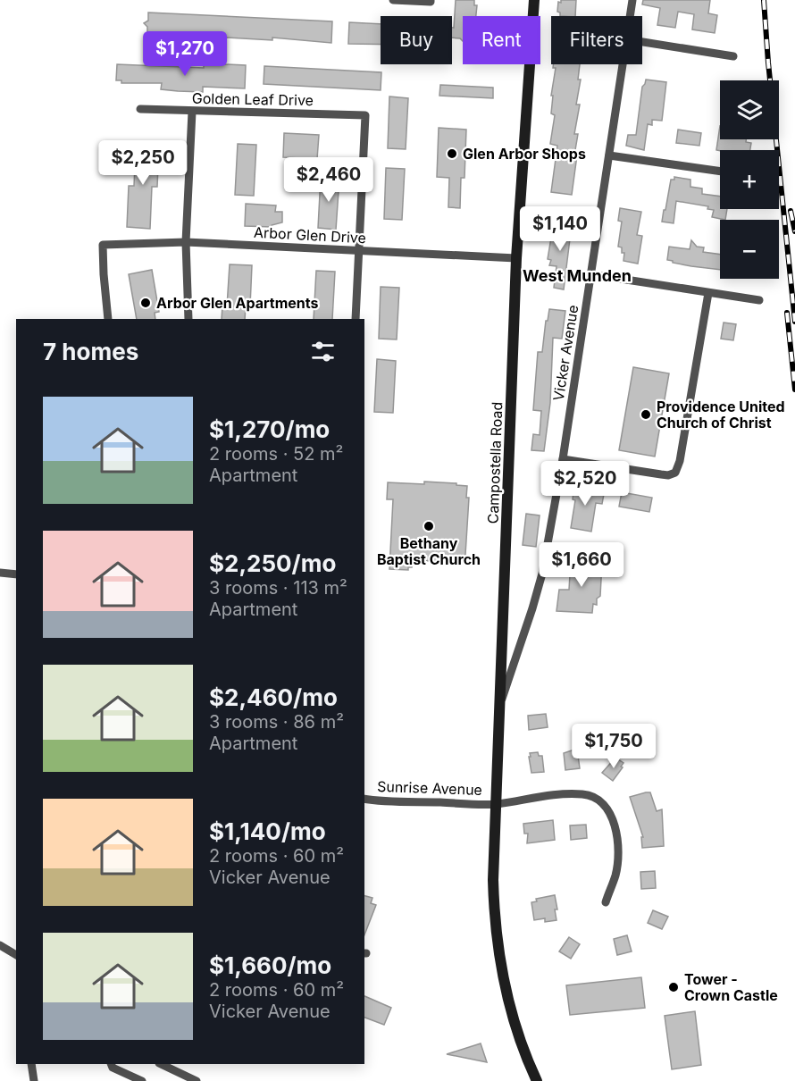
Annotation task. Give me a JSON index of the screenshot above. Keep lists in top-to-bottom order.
{
  "streets": {
    "main road": ["Campostella Road"],
    "street": [
      "Golden Leaf Drive",
      "Arbor Glen Drive",
      "Vicker Avenue",
      "Sunrise Avenue"
    ]
  },
  "crossings": [
    ["Golden Leaf Drive", "Arbor Glen Drive"],
    ["Arbor Glen Drive", "Campostella Road"],
    ["Vicker Avenue", "Campostella Road"],
    ["Campostella Road", "Sunrise Avenue"]
  ],
  "districts": ["West Munden"],
  "places": [
    "Glen Arbor Shops",
    "Arbor Glen Apartments",
    "Providence United Church of Christ",
    "Bethany Baptist Church",
    "Tower - Crown Castle"
  ],
  "page": {
    "chip": ["Buy", "Rent", "Filters"],
    "price": [
      "$1,270",
      "$2,250",
      "$2,460",
      "$1,140",
      "$2,520",
      "$1,660",
      "$1,750"
    ],
    "map_buttons": ["+", "−"],
    "heading": "7 homes",
    "list": [
      {
        "name": "$1,270/mo",
        "note": "2 rooms · 52 m² · Apartment"
      },
      {
        "name": "$2,250/mo",
        "note": "3 rooms · 113 m² · Apartment"
      },
      {
        "name": "$2,460/mo",
        "note": "3 rooms · 86 m² · Apartment"
      },
      {
        "name": "$1,140/mo",
        "note": "2 rooms · 60 m² · Vicker Avenue"
      },
      {
        "name": "$1,660/mo",
        "note": "2 rooms · 60 m² · Vicker Avenue"
      }
    ]
  }
}
